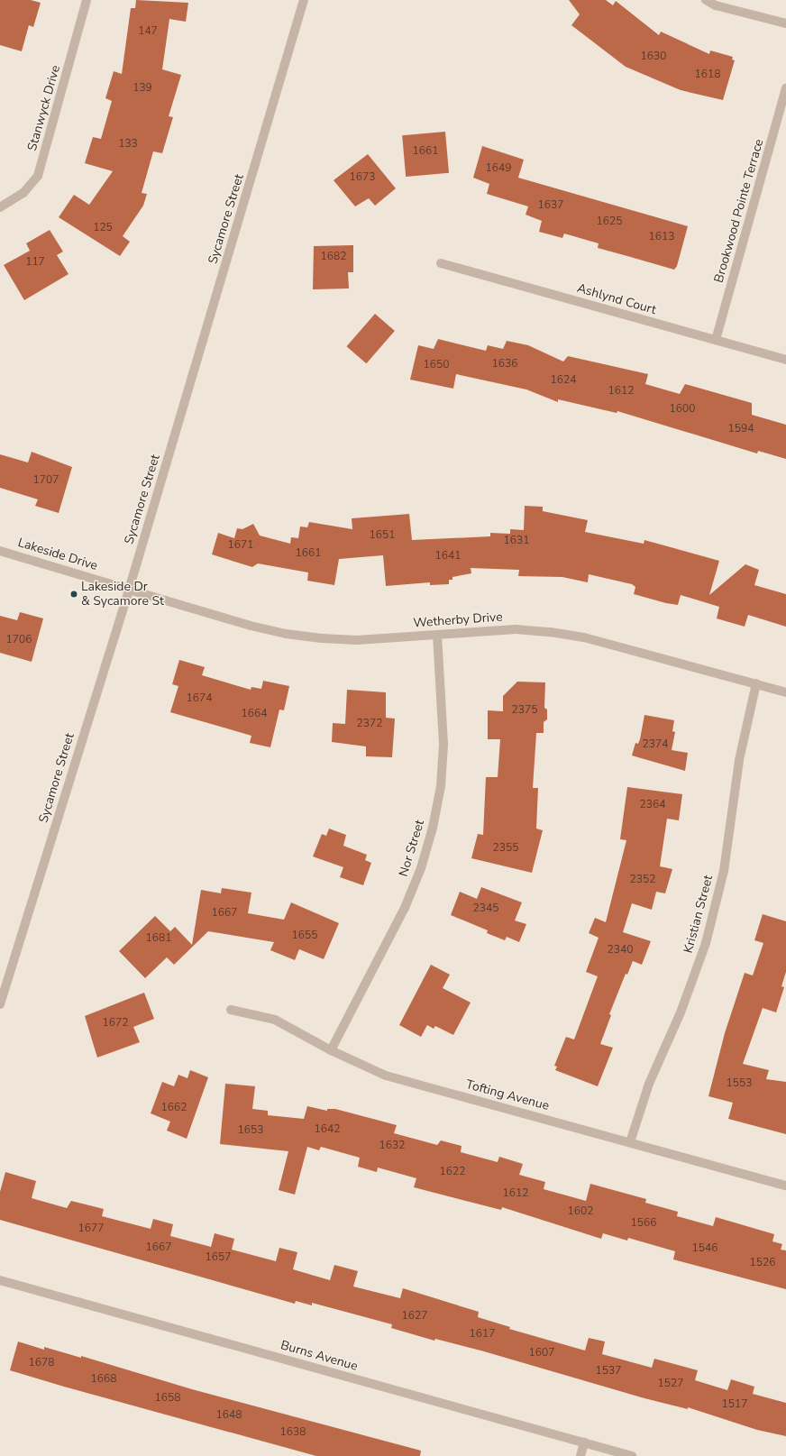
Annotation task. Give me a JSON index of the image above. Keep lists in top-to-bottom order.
{
  "streets": {
    "street": [
      "Stanwyck Drive",
      "Brookwood Pointe Terrace",
      "Sycamore Street",
      "Ashlynd Court",
      "Lakeside Drive",
      "Wetherby Drive",
      "Nor Street",
      "Kristian Street",
      "Tofting Avenue",
      "Burns Avenue"
    ]
  },
  "crossings": [
    ["Brookwood Pointe Terrace", "Ashlynd Court"],
    ["Sycamore Street", "Lakeside Drive"],
    ["Sycamore Street", "Wetherby Drive"],
    ["Lakeside Drive", "Wetherby Drive"],
    ["Wetherby Drive", "Nor Street"],
    ["Wetherby Drive", "Kristian Street"],
    ["Nor Street", "Tofting Avenue"],
    ["Kristian Street", "Tofting Avenue"]
  ],
  "places": ["Lakeside Dr & Sycamore St"],
  "house_numbers": [
    "147",
    "1630",
    "1618",
    "139",
    "133",
    "1661",
    "1649",
    "1673",
    "1637",
    "1625",
    "125",
    "1613",
    "1682",
    "117",
    "1636",
    "1650",
    "1624",
    "1612",
    "1600",
    "1594",
    "1707",
    "1651",
    "1631",
    "1671",
    "1661",
    "1641",
    "1706",
    "1674",
    "2375",
    "1664",
    "2372",
    "2374",
    "2364",
    "2355",
    "2352",
    "2345",
    "1667",
    "1655",
    "1681",
    "2340",
    "1672",
    "1553",
    "1662",
    "1642",
    "1653",
    "1632",
    "1622",
    "1612",
    "1602",
    "1566",
    "1677",
    "1667",
    "1546",
    "1657",
    "1526",
    "1627",
    "1617",
    "1607",
    "1678",
    "1537",
    "1668",
    "1527",
    "1658",
    "1517",
    "1648",
    "1638"
  ]
}
